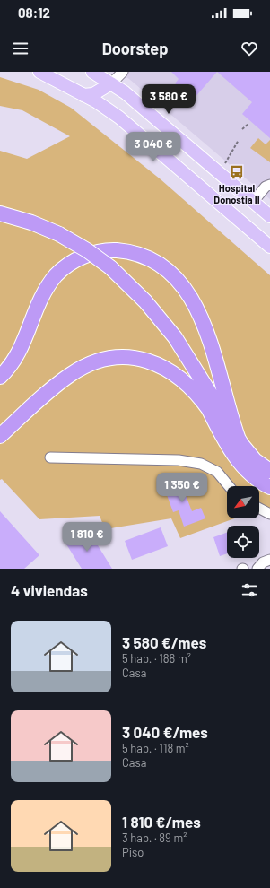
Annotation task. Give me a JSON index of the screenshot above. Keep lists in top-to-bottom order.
{
  "places": {
    "bus stop": ["Hospital Donostia II"]
  },
  "north": "bottom left",
  "page": {
    "status": "08:12",
    "header": "Doorstep",
    "price": [
      "3 580 €",
      "3 040 €",
      "1 350 €",
      "1 810 €"
    ],
    "heading": "4 viviendas",
    "list": [
      {
        "name": "3 580 €/mes",
        "note": "5 hab. · 188 m² · Casa"
      },
      {
        "name": "3 040 €/mes",
        "note": "5 hab. · 118 m² · Casa"
      },
      {
        "name": "1 810 €/mes",
        "note": "3 hab. · 89 m² · Piso"
      }
    ]
  }
}
